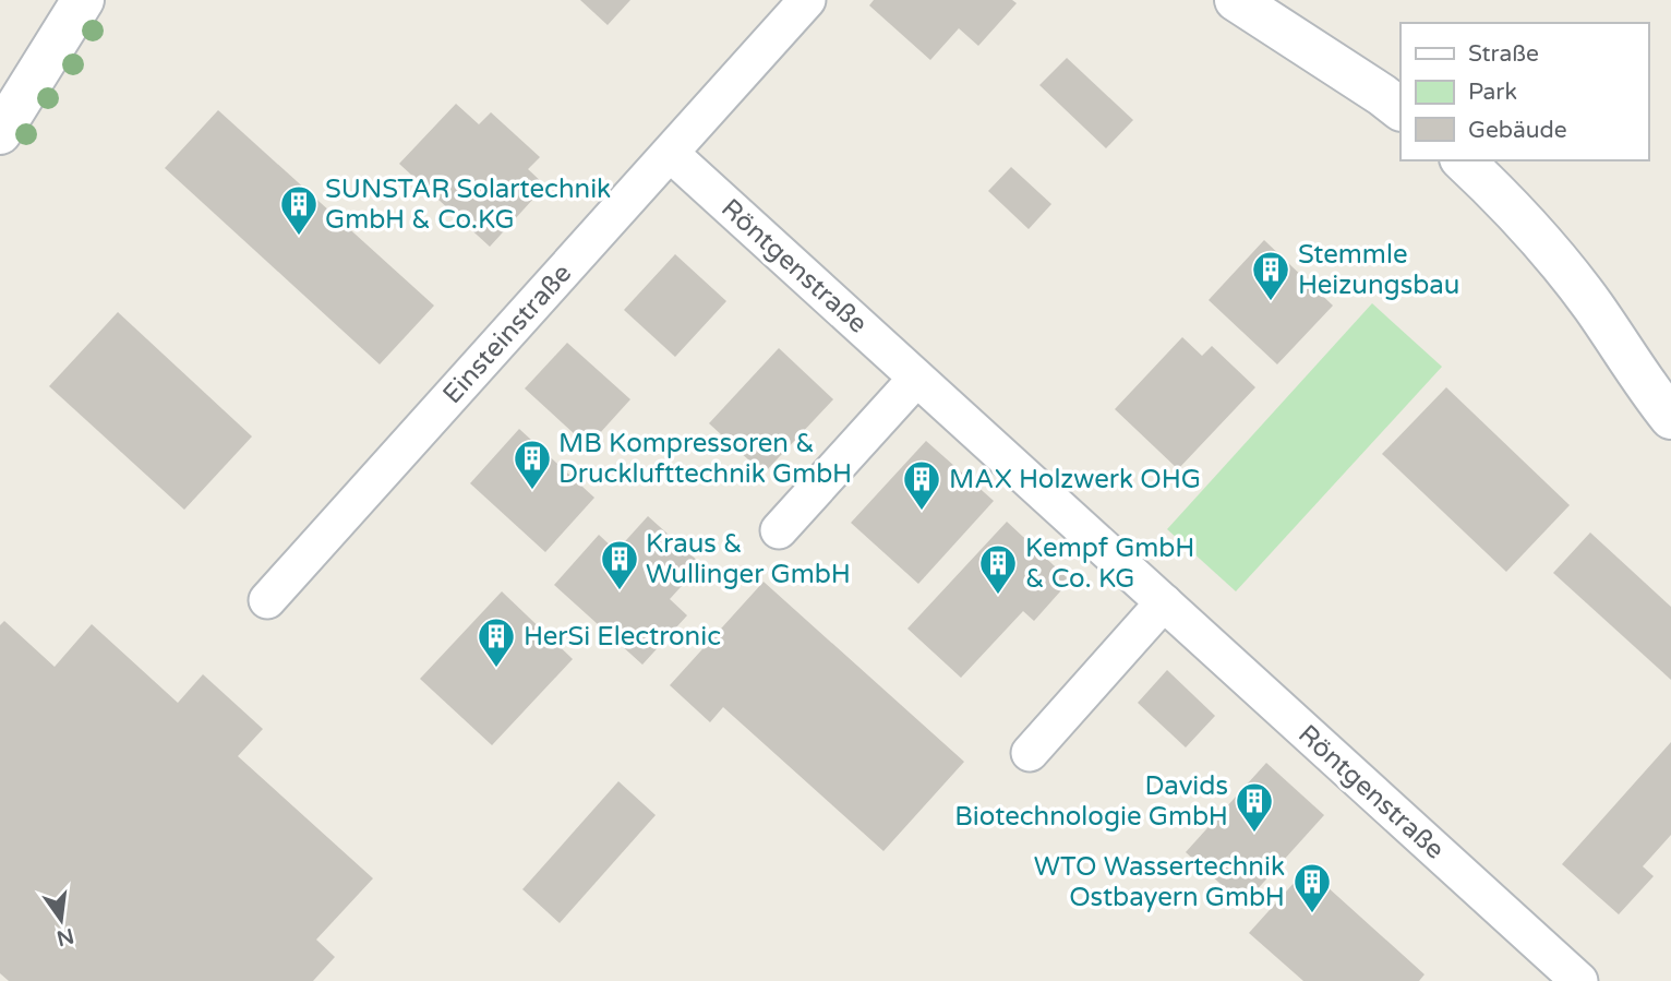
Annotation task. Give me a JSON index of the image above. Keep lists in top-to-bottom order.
{
  "streets": {
    "street": ["Röntgenstraße", "Einsteinstraße"]
  },
  "crossings": [
    ["Röntgenstraße", "Einsteinstraße"]
  ],
  "places": {
    "building": [
      "SUNSTAR Solartechnik GmbH & Co.KG",
      "Stemmle Heizungsbau",
      "MB Kompressoren & Drucklufttechnik GmbH",
      "MAX Holzwerk OHG",
      "Kraus & Wullinger GmbH",
      "Kempf GmbH & Co. KG",
      "HerSi Electronic",
      "Davids Biotechnologie GmbH",
      "WTO Wassertechnik Ostbayern GmbH"
    ]
  },
  "legend": ["Straße", "Park", "Gebäude"],
  "north": "bottom"
}
